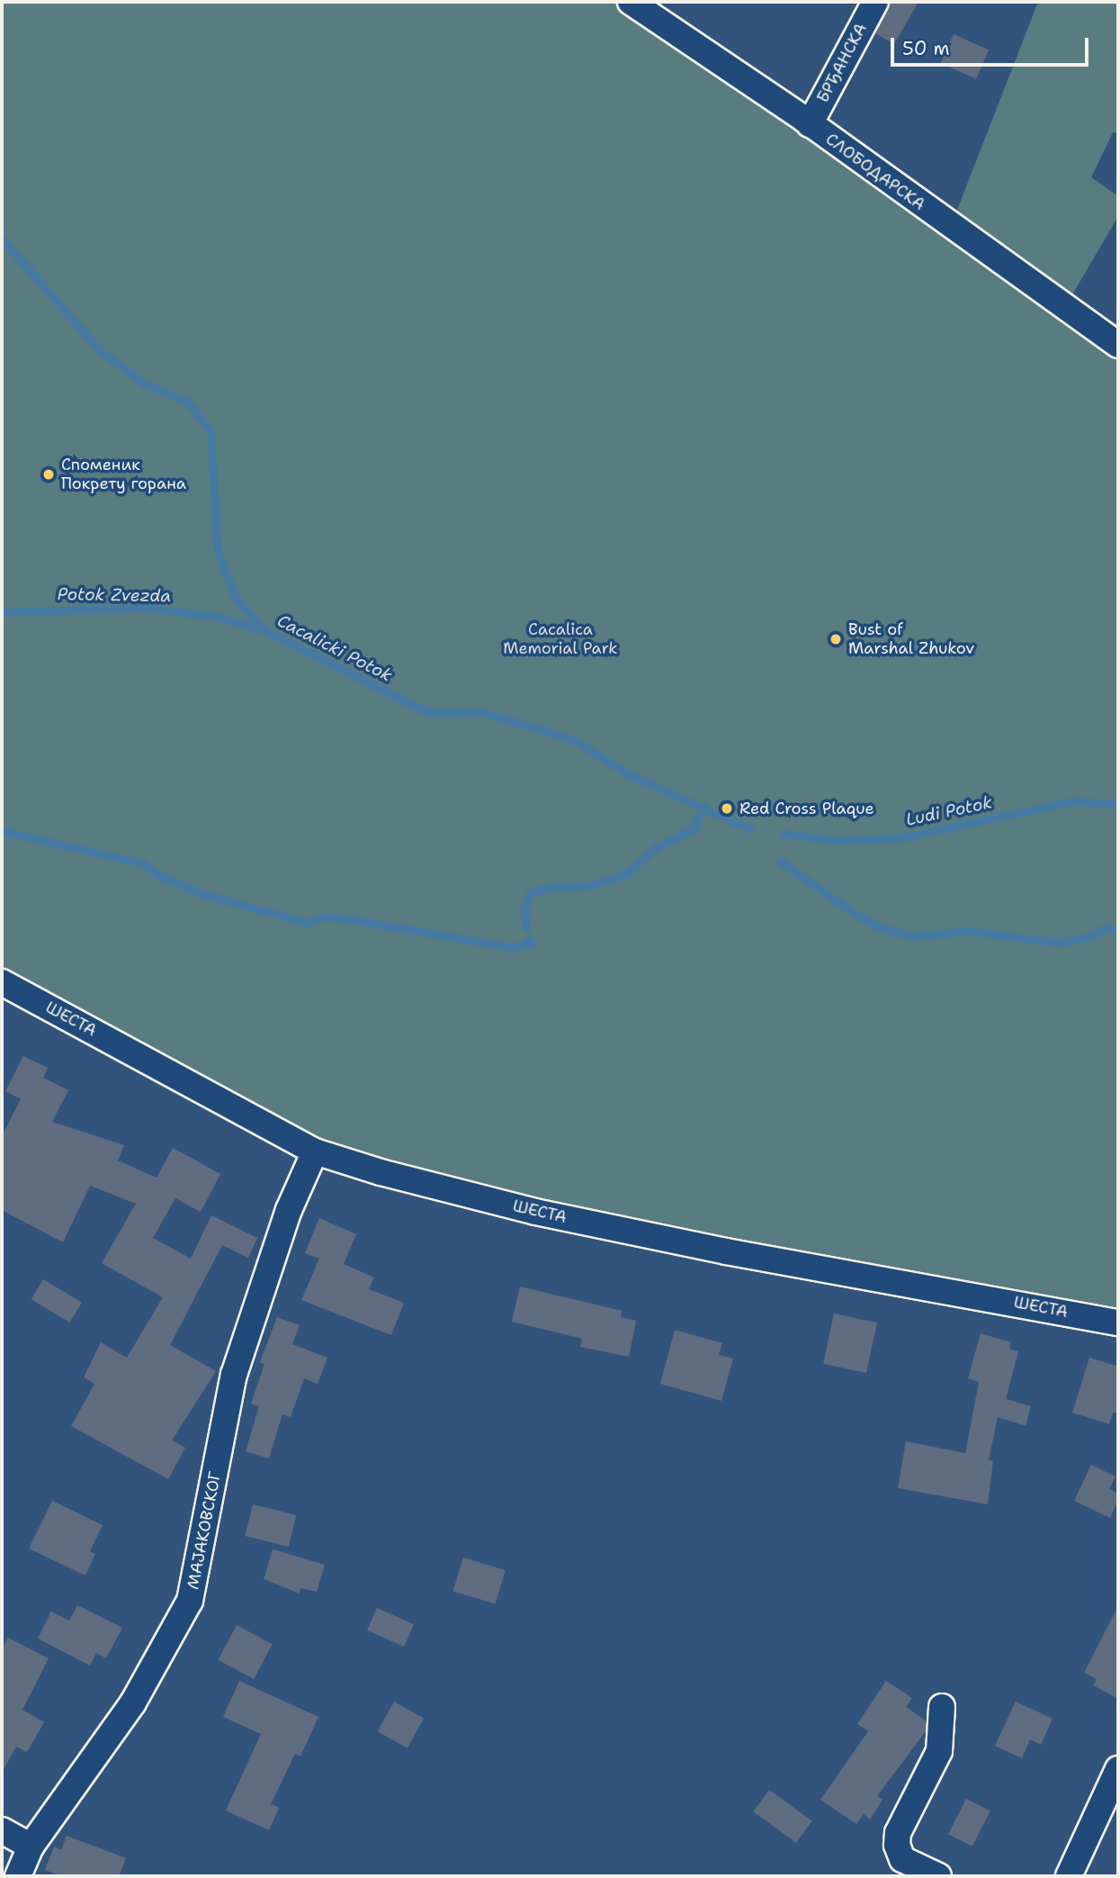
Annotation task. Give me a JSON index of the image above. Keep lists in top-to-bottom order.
{
  "streets": {
    "street": [
      "БРЂАНСКА",
      "СЛОБОДАРСКА",
      "ШЕСТА",
      "МАЈАКОВСКОГ"
    ]
  },
  "crossings": [
    ["БРЂАНСКА", "СЛОБОДАРСКА"],
    ["ШЕСТА", "МАЈАКОВСКОГ"]
  ],
  "water": ["Potok Zvezda", "Cacalicki Potok", "Ludi Potok"],
  "parks": ["Cacalica Memorial Park"],
  "places": ["Споменик Покрету горана", "Bust of Marshal Zhukov", "Red Cross Plaque"],
  "scale_bar": "50 m"
}
